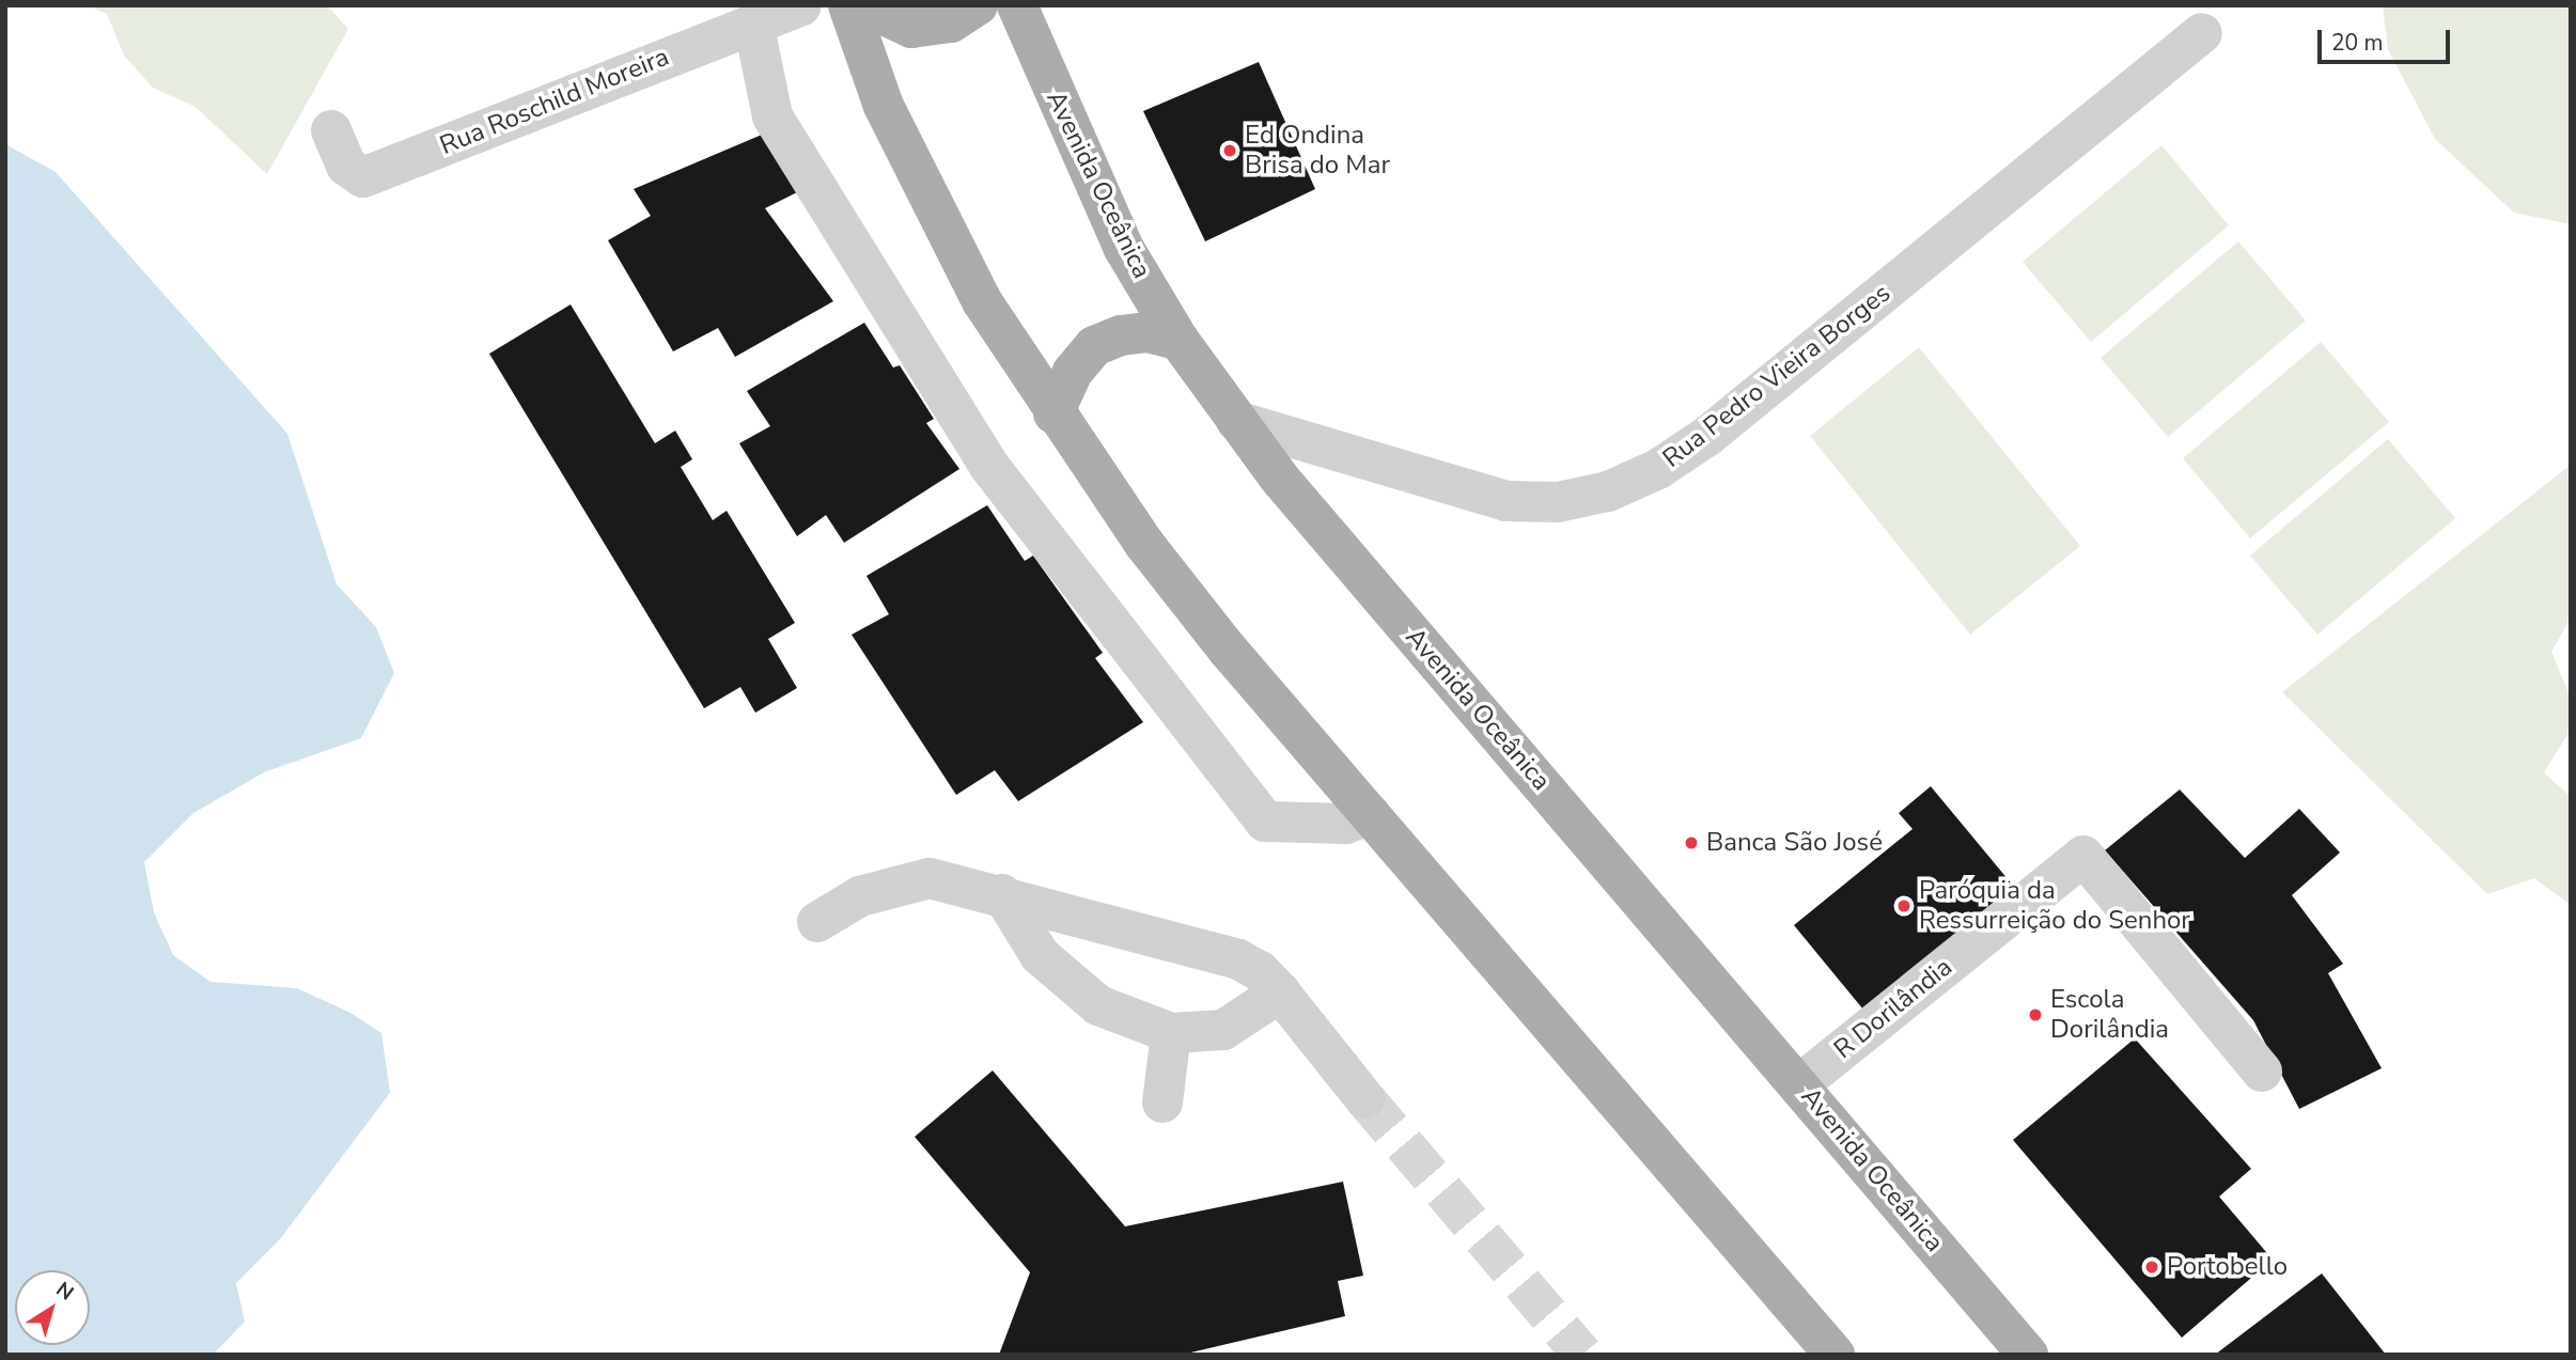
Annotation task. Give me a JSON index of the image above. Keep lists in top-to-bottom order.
{
  "streets": {
    "main road": ["Avenida Oceânica"],
    "street": ["Rua Roschild Moreira", "Rua Pedro Vieira Borges", "R Dorilândia"]
  },
  "crossings": [
    ["Avenida Oceânica", "Rua Pedro Vieira Borges"],
    ["Avenida Oceânica", "R Dorilândia"]
  ],
  "places": [
    "Ed Ondina Brisa do Mar",
    "Banca São José",
    "Paróquia da Ressurreição do Senhor",
    "Escola Dorilândia",
    "Portobello"
  ],
  "scale_bar": "20 m",
  "north": "top right"
}
